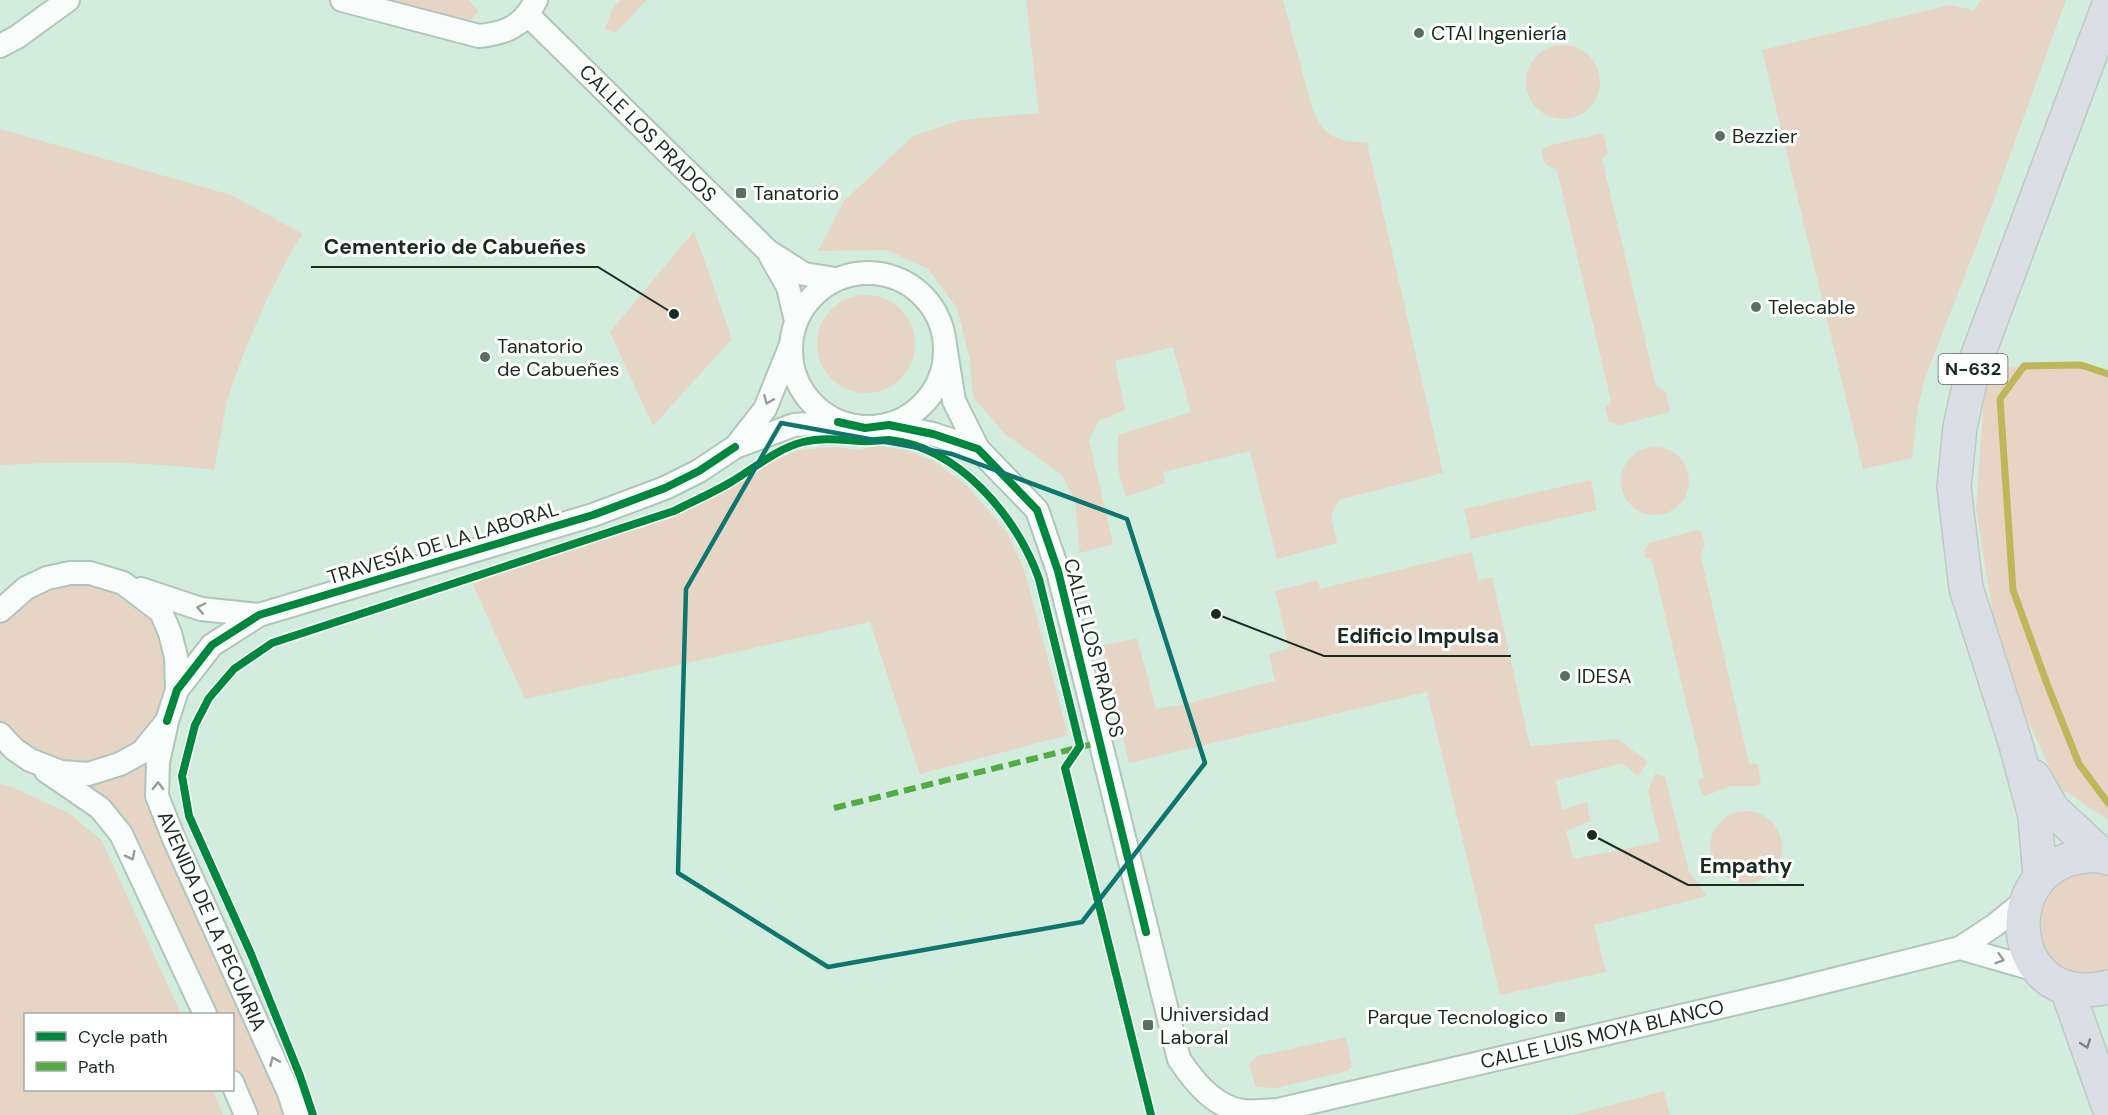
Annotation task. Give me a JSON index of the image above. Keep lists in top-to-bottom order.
{
  "streets": {
    "highway": ["N-632"],
    "street": [
      "CALLE LOS PRADOS",
      "TRAVESÍA DE LA LABORAL",
      "AVENIDA DE LA PECUARIA",
      "CALLE LUIS MOYA BLANCO"
    ]
  },
  "crossings": [
    ["CALLE LOS PRADOS", "TRAVESÍA DE LA LABORAL"],
    ["CALLE LOS PRADOS", "CALLE LUIS MOYA BLANCO"],
    ["N-632", "CALLE LUIS MOYA BLANCO"],
    ["TRAVESÍA DE LA LABORAL", "AVENIDA DE LA PECUARIA"]
  ],
  "places": {
    "other": [
      "CTAI Ingeniería",
      "Bezzier",
      "Telecable",
      "Cementerio de Cabueñes",
      "Tanatorio de Cabueñes",
      "Edificio Impulsa",
      "IDESA",
      "Empathy"
    ],
    "transit": ["Tanatorio", "Parque Tecnologico", "Universidad Laboral"]
  },
  "legend": ["Cycle path", "Path"]
}
